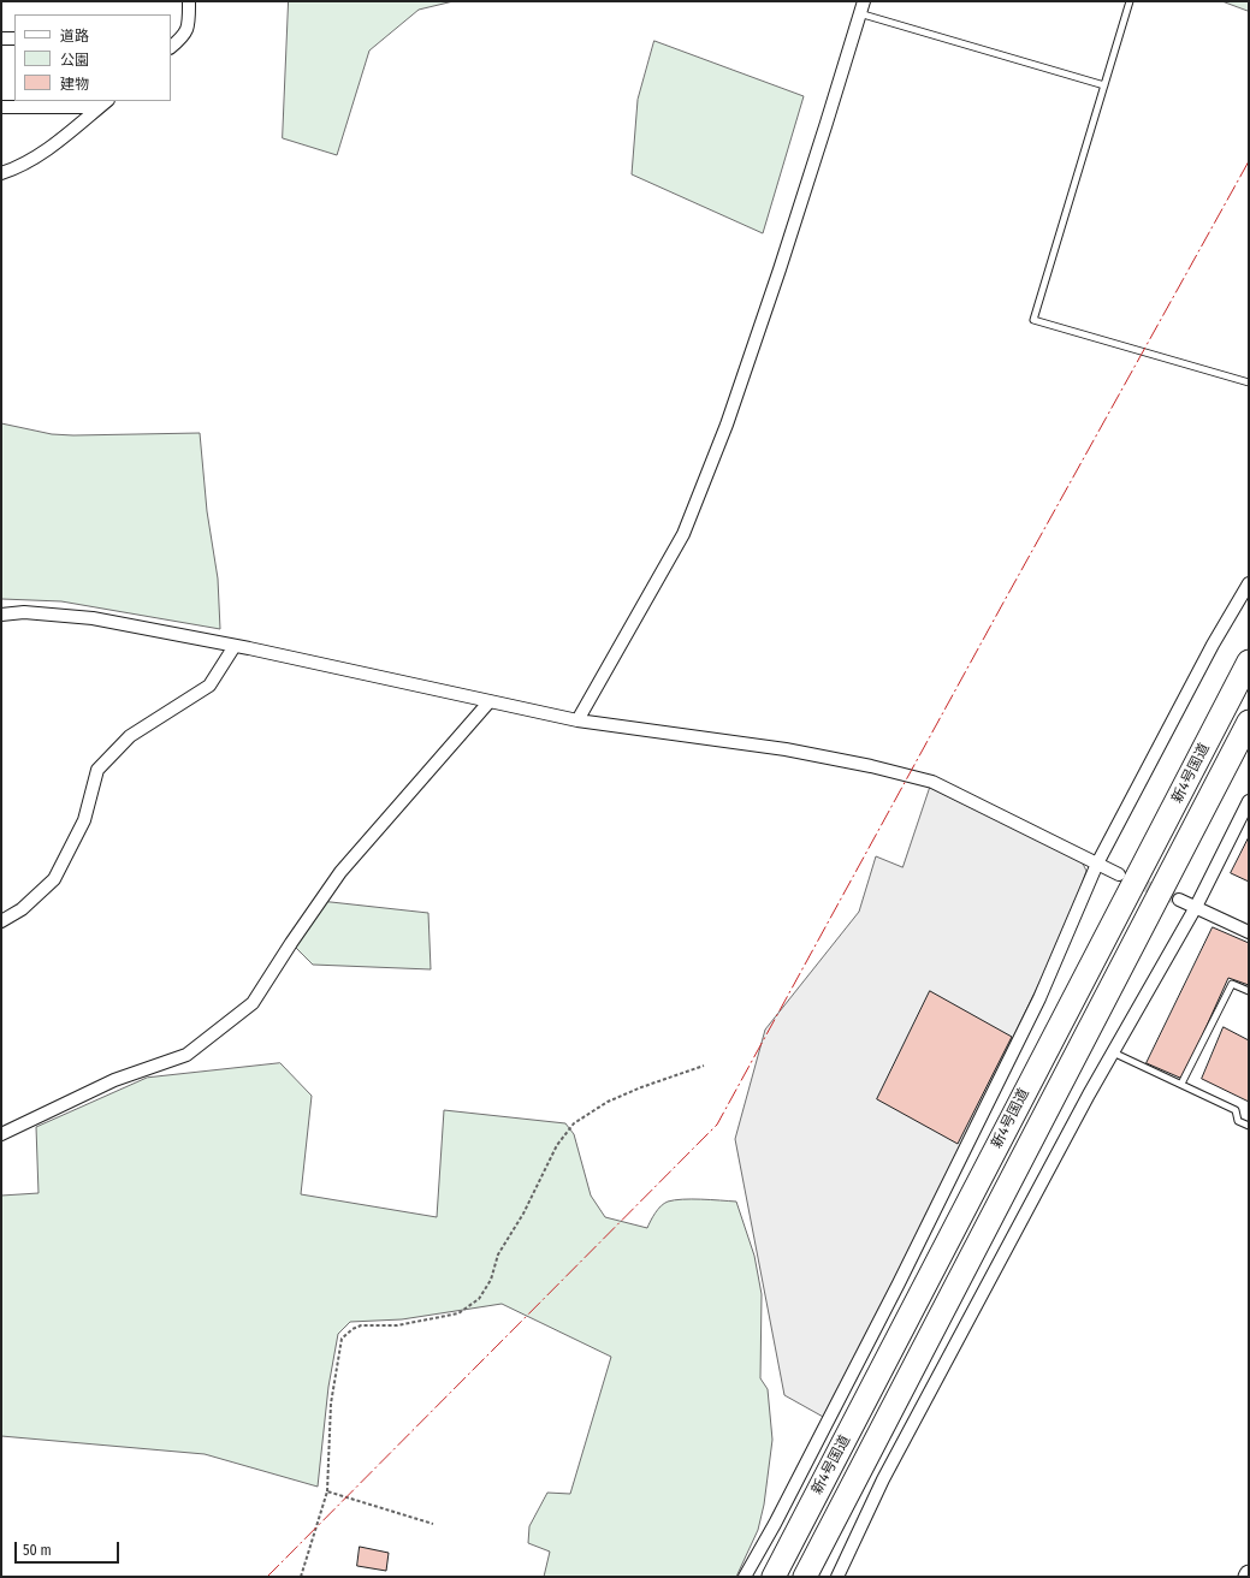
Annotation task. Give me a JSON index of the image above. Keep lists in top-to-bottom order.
{
  "streets": {
    "highway": ["新4号国道"]
  },
  "legend": ["道路", "公園", "建物"],
  "scale_bar": "50 m"
}
